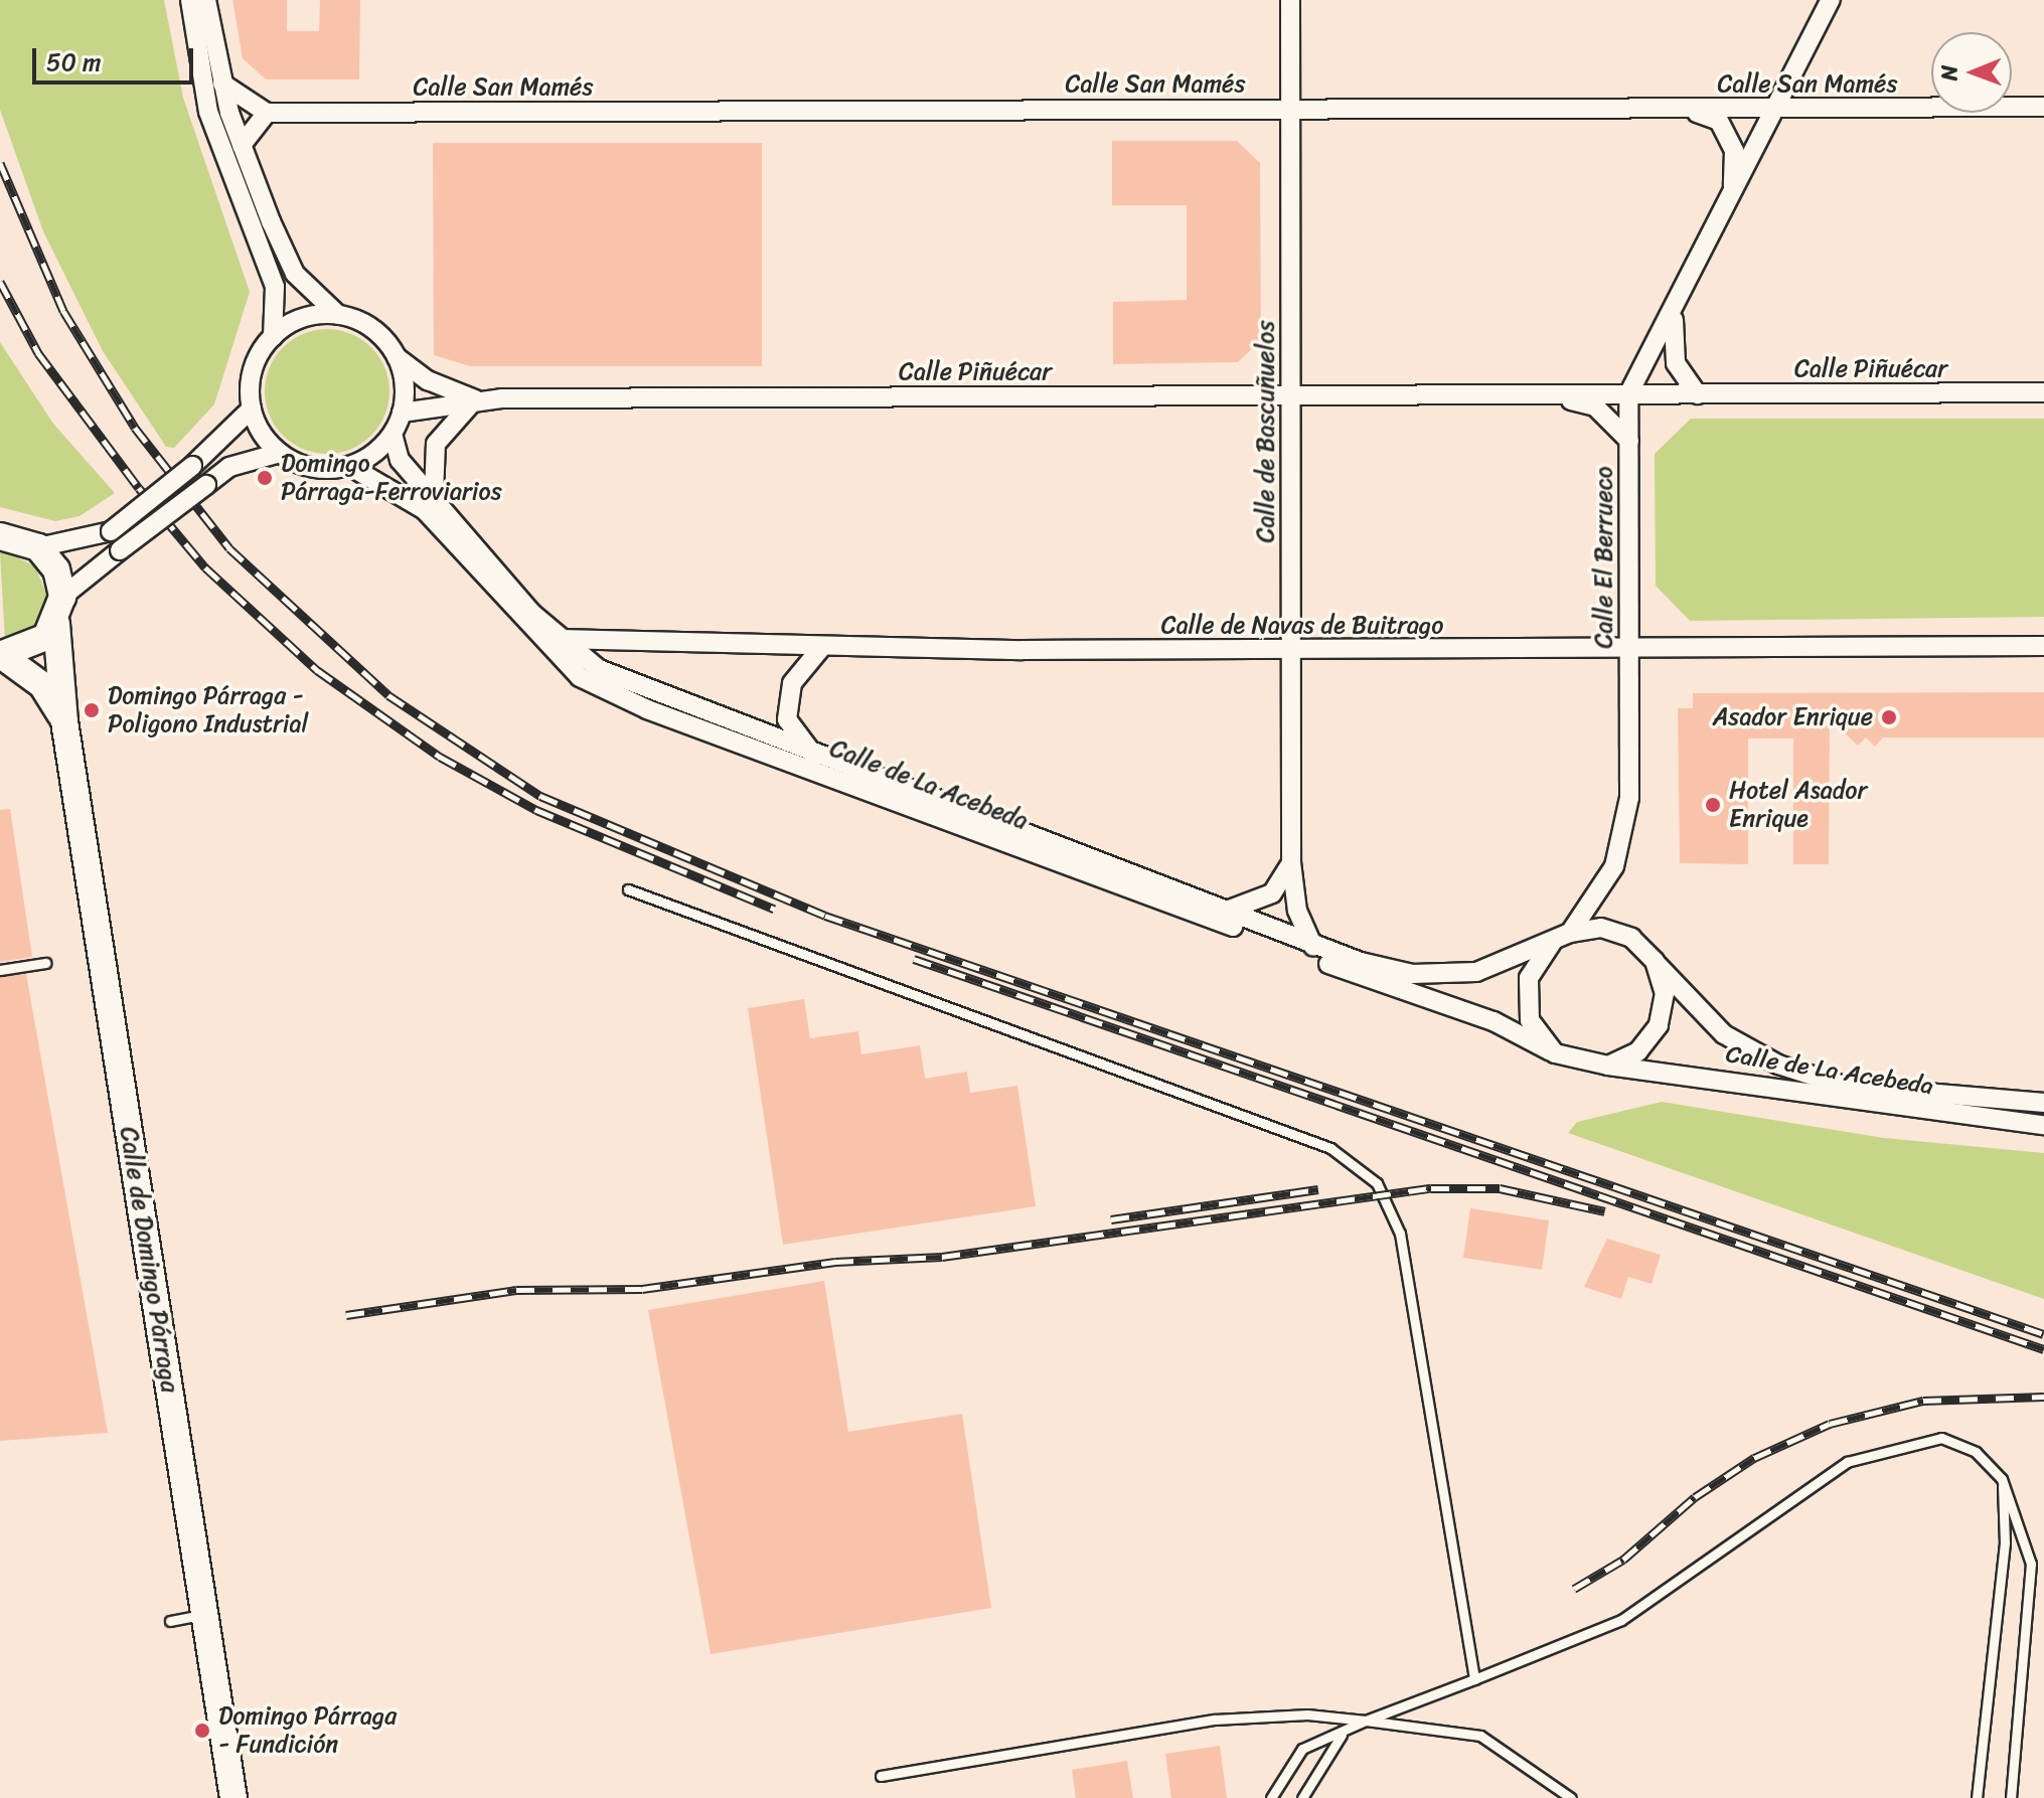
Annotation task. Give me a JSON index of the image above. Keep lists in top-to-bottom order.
{
  "streets": {
    "street": [
      "Calle San Mamés",
      "Calle Piñuécar",
      "Calle de Bascuñuelos",
      "Calle El Berrueco",
      "Calle de Navas de Buitrago",
      "Calle de La Acebeda",
      "Calle de Domingo Párraga"
    ]
  },
  "crossings": [
    ["Calle San Mamés", "Calle de Bascuñuelos"],
    ["Calle San Mamés", "Calle El Berrueco"],
    ["Calle Piñuécar", "Calle de Bascuñuelos"],
    ["Calle Piñuécar", "Calle El Berrueco"],
    ["Calle Piñuécar", "Calle de La Acebeda"],
    ["Calle de Bascuñuelos", "Calle de Navas de Buitrago"],
    ["Calle de Bascuñuelos", "Calle de La Acebeda"],
    ["Calle El Berrueco", "Calle de Navas de Buitrago"],
    ["Calle El Berrueco", "Calle de La Acebeda"],
    ["Calle de Navas de Buitrago", "Calle de La Acebeda"]
  ],
  "places": [
    "Domingo Párraga-Ferroviarios",
    "Domingo Párraga - Poligono Industrial",
    "Asador Enrique",
    "Hotel Asador Enrique",
    "Domingo Párraga - Fundición"
  ],
  "scale_bar": "50 m",
  "north": "left"
}
